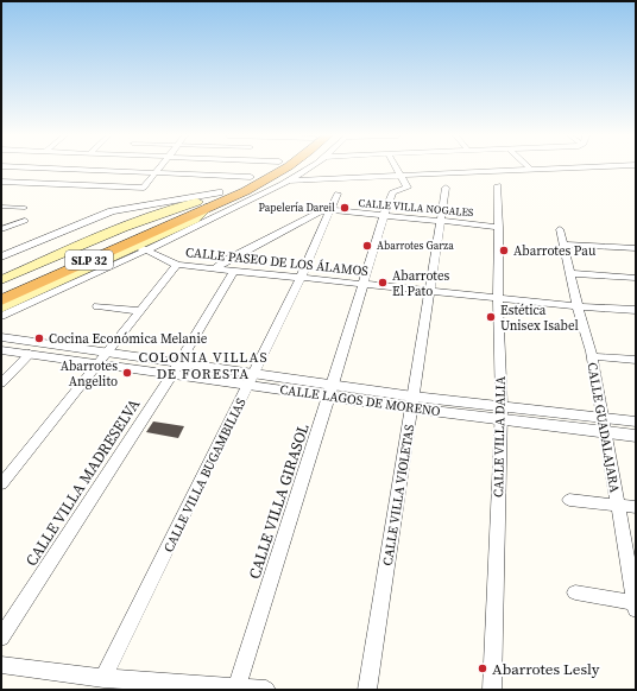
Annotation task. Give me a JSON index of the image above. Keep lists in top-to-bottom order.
{
  "streets": {
    "highway": ["SLP 32"],
    "street": [
      "CALLE VILLA NOGALES",
      "CALLE PASEO DE LOS ÁLAMOS",
      "CALLE LAGOS DE MORENO",
      "CALLE GUADALAJARA",
      "CALLE VILLA DALIA",
      "CALLE VILLA BUGAMBILIAS",
      "CALLE VILLA MADRESELVA",
      "CALLE VILLA VIOLETAS",
      "CALLE VILLA GIRASOL"
    ]
  },
  "crossings": [
    ["CALLE VILLA NOGALES", "CALLE VILLA DALIA"],
    ["CALLE VILLA NOGALES", "CALLE VILLA BUGAMBILIAS"],
    ["CALLE VILLA NOGALES", "CALLE VILLA VIOLETAS"],
    ["CALLE VILLA NOGALES", "CALLE VILLA GIRASOL"],
    ["CALLE PASEO DE LOS ÁLAMOS", "CALLE GUADALAJARA"],
    ["CALLE PASEO DE LOS ÁLAMOS", "CALLE VILLA DALIA"],
    ["CALLE PASEO DE LOS ÁLAMOS", "CALLE VILLA BUGAMBILIAS"],
    ["CALLE PASEO DE LOS ÁLAMOS", "CALLE VILLA MADRESELVA"],
    ["CALLE PASEO DE LOS ÁLAMOS", "CALLE VILLA VIOLETAS"],
    ["CALLE PASEO DE LOS ÁLAMOS", "CALLE VILLA GIRASOL"],
    ["CALLE LAGOS DE MORENO", "CALLE GUADALAJARA"],
    ["CALLE LAGOS DE MORENO", "CALLE VILLA DALIA"],
    ["CALLE LAGOS DE MORENO", "CALLE VILLA BUGAMBILIAS"],
    ["CALLE LAGOS DE MORENO", "CALLE VILLA MADRESELVA"],
    ["CALLE LAGOS DE MORENO", "CALLE VILLA VIOLETAS"],
    ["CALLE LAGOS DE MORENO", "CALLE VILLA GIRASOL"]
  ],
  "districts": ["COLONIA VILLAS DE FORESTA"],
  "places": [
    "Papelería Dareil",
    "Abarrotes Garza",
    "Abarrotes Pau",
    "Abarrotes El Pato",
    "Estética Unisex Isabel",
    "Cocina Económica Melanie",
    "Abarrotes Angelito",
    "Abarrotes Lesly"
  ]
}
